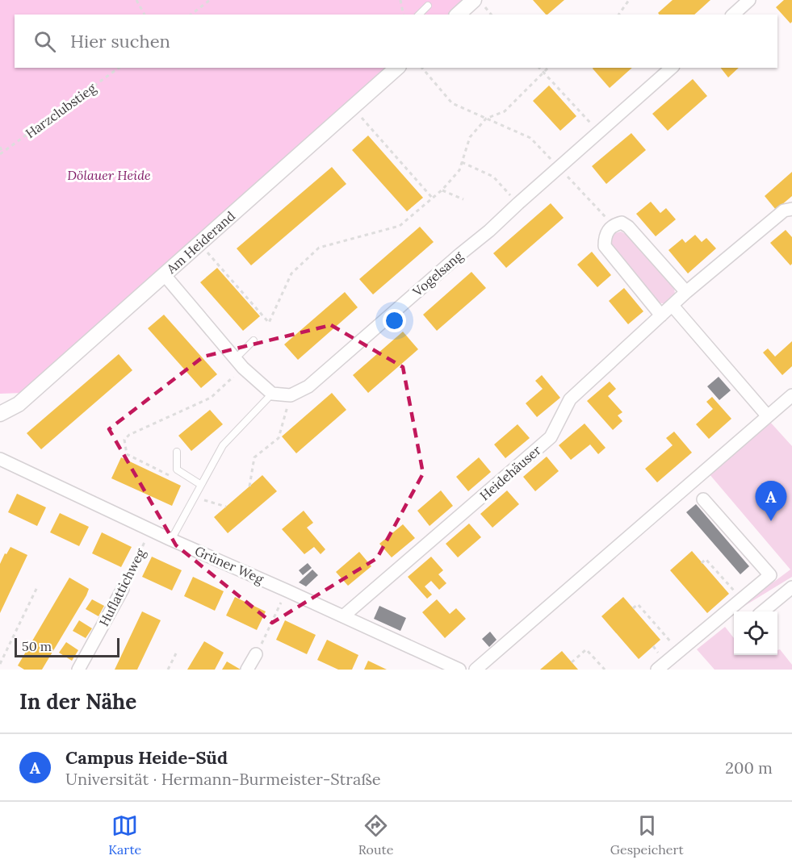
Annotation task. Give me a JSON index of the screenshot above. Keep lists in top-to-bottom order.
{
  "streets": {
    "street": [
      "Am Heiderand",
      "Vogelsang",
      "Heidehäuser",
      "Grüner Weg",
      "Huflattichweg"
    ],
    "path": ["Harzclubstieg"]
  },
  "crossings": [
    ["Heidehäuser", "Grüner Weg"],
    ["Grüner Weg", "Huflattichweg"]
  ],
  "parks": ["Dölauer Heide"],
  "scale_bar": "50 m",
  "page": {
    "search": "Hier suchen",
    "pins": "A",
    "scale": "50 m",
    "heading": "In der Nähe",
    "list": [
      {
        "mark": "A",
        "name": "Campus Heide-Süd",
        "note": "Universität · Hermann-Burmeister-Straße",
        "value": "200 m"
      }
    ],
    "nav": ["Karte", "Route", "Gespeichert"]
  }
}
